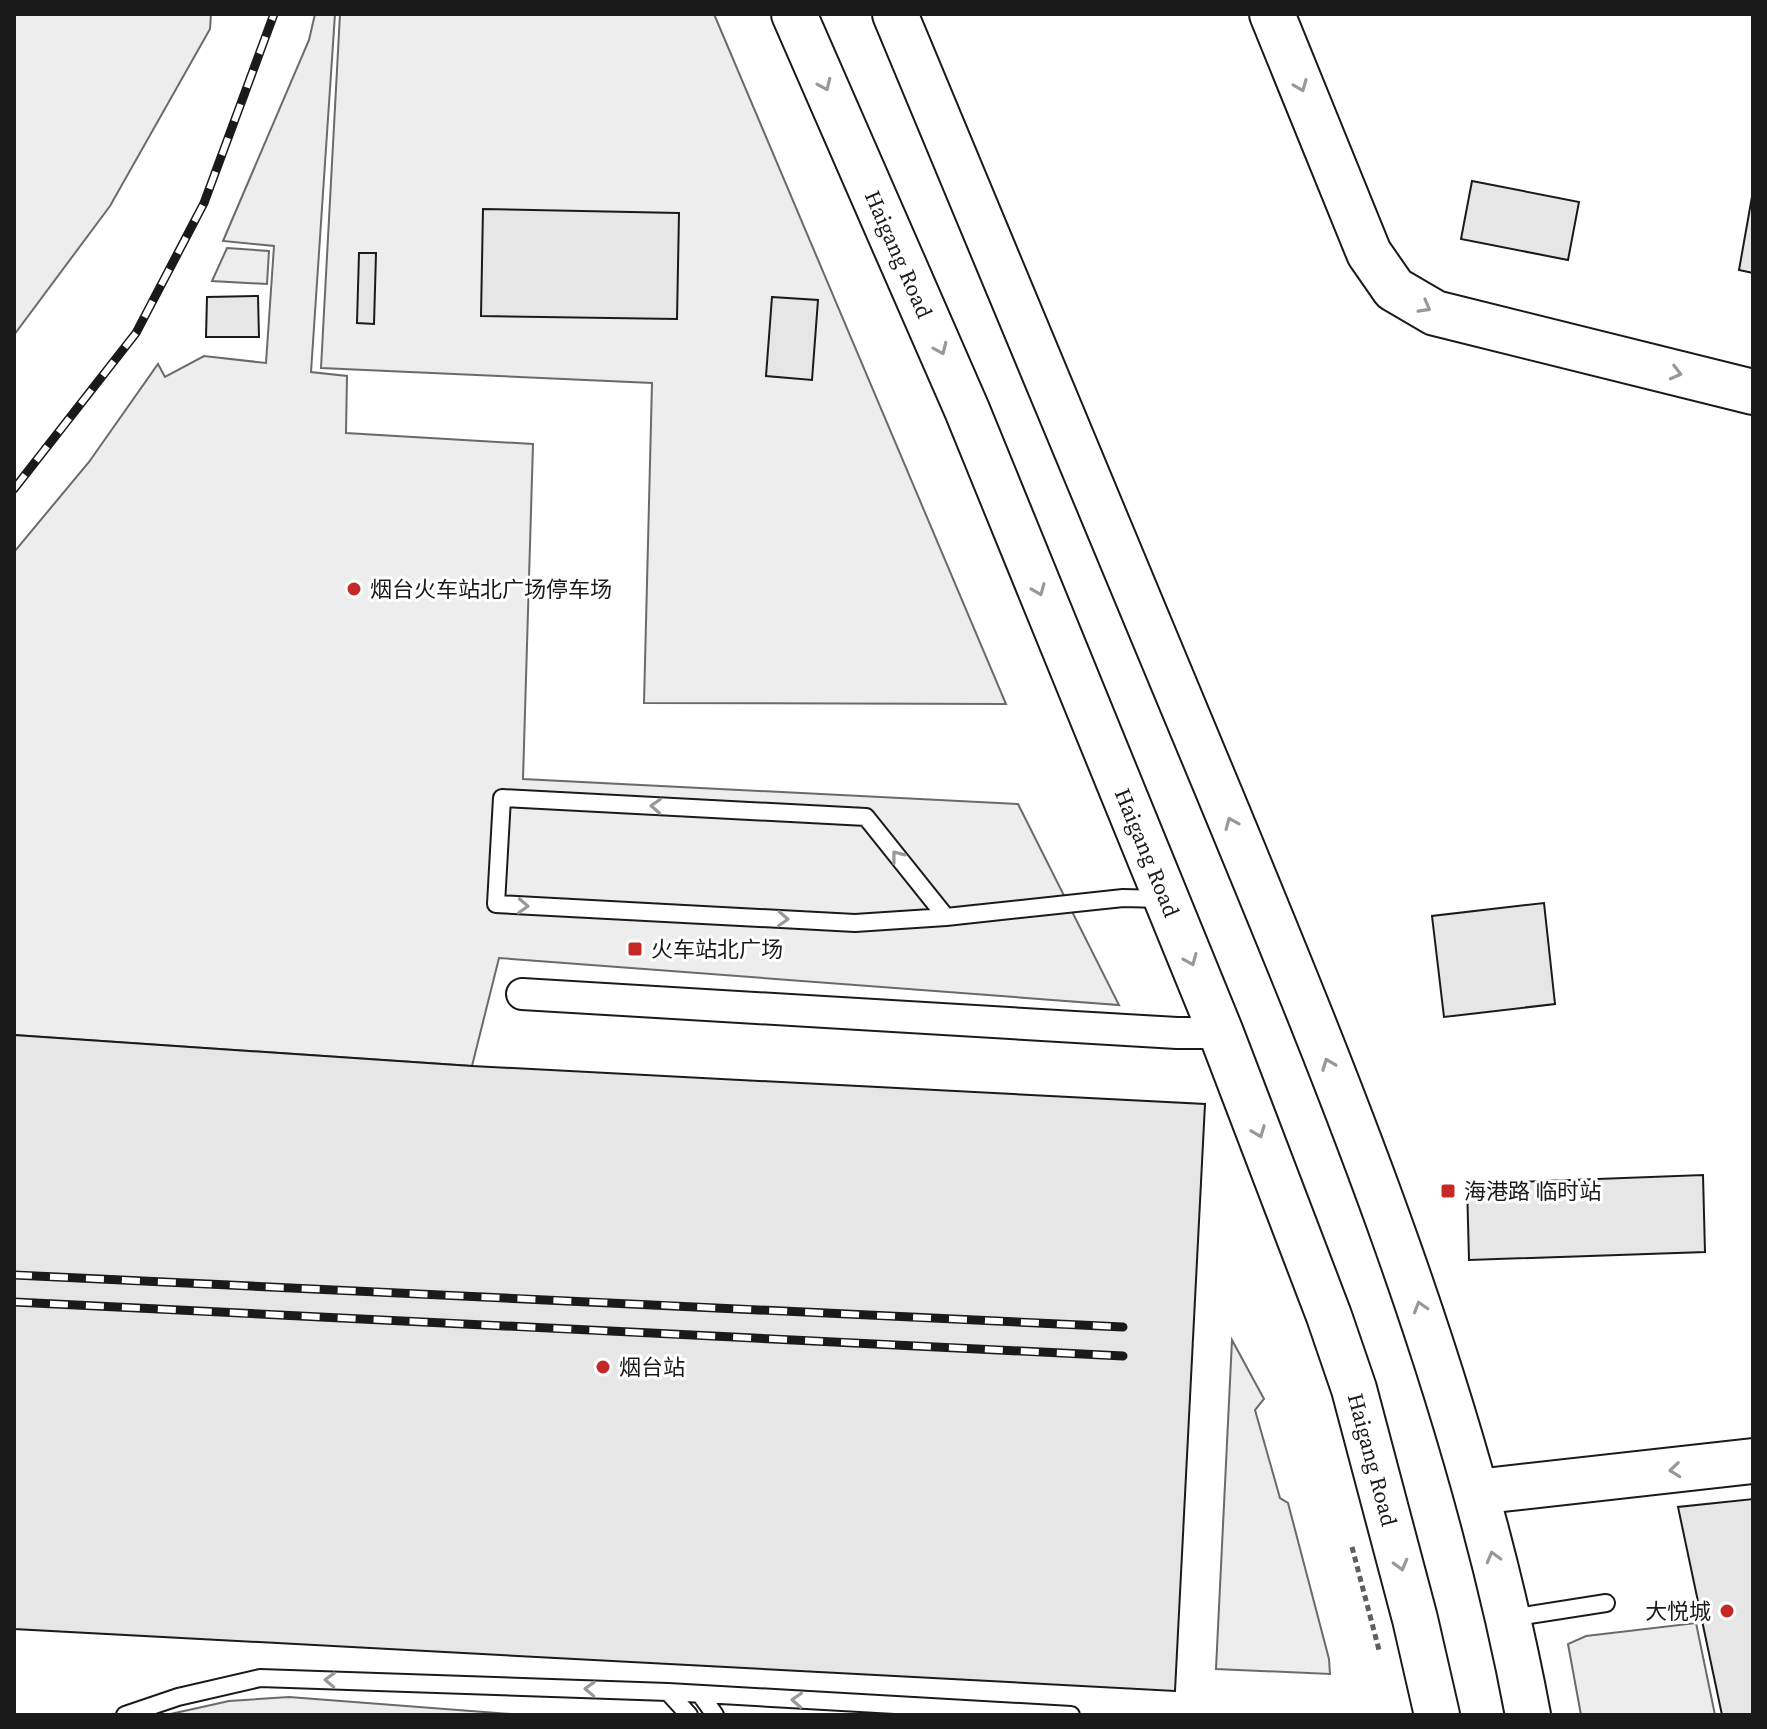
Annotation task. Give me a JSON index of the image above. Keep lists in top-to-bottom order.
{
  "streets": {
    "main road": ["Haigang Road"]
  },
  "places": {
    "other": ["烟台火车站北广场停车场", "烟台站", "大悦城"],
    "transit": ["火车站北广场", "海港路 临时站"]
  }
}
